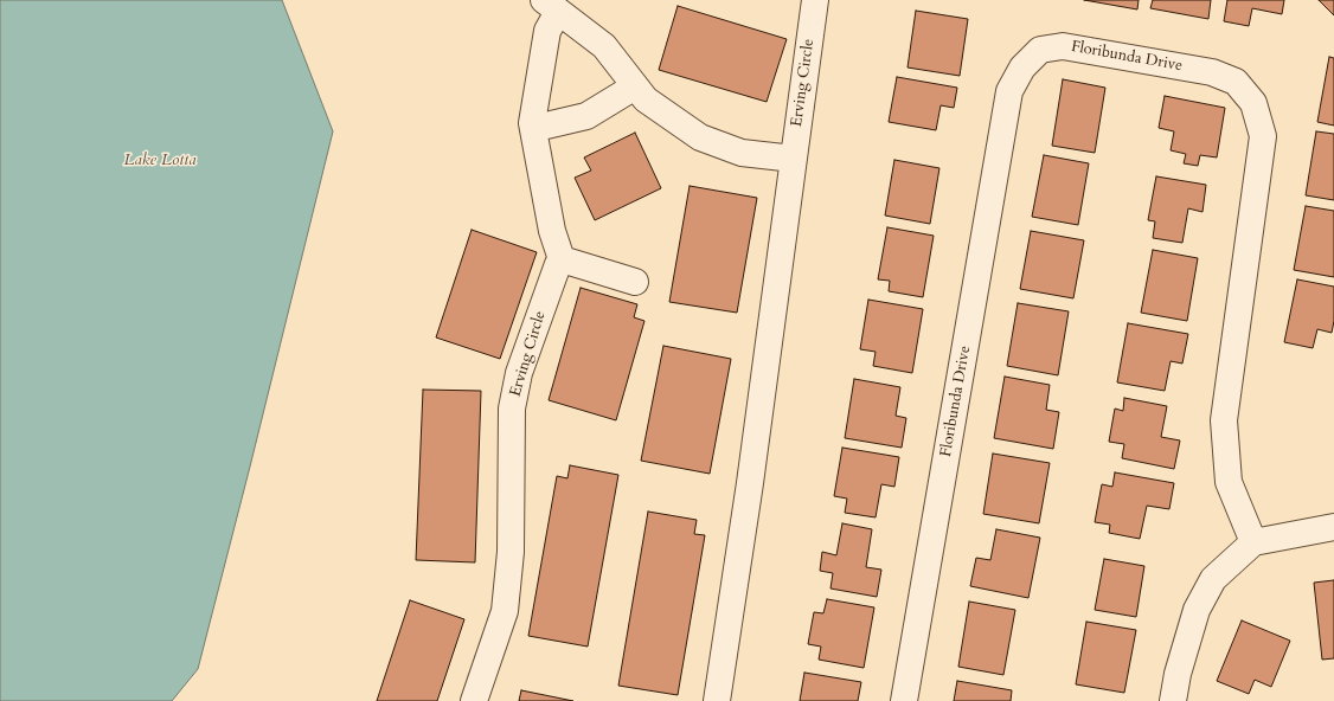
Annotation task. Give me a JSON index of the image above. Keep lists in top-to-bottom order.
{
  "streets": {
    "street": ["Floribunda Drive", "Erving Circle"]
  },
  "water": ["Lake Lotta"]
}
